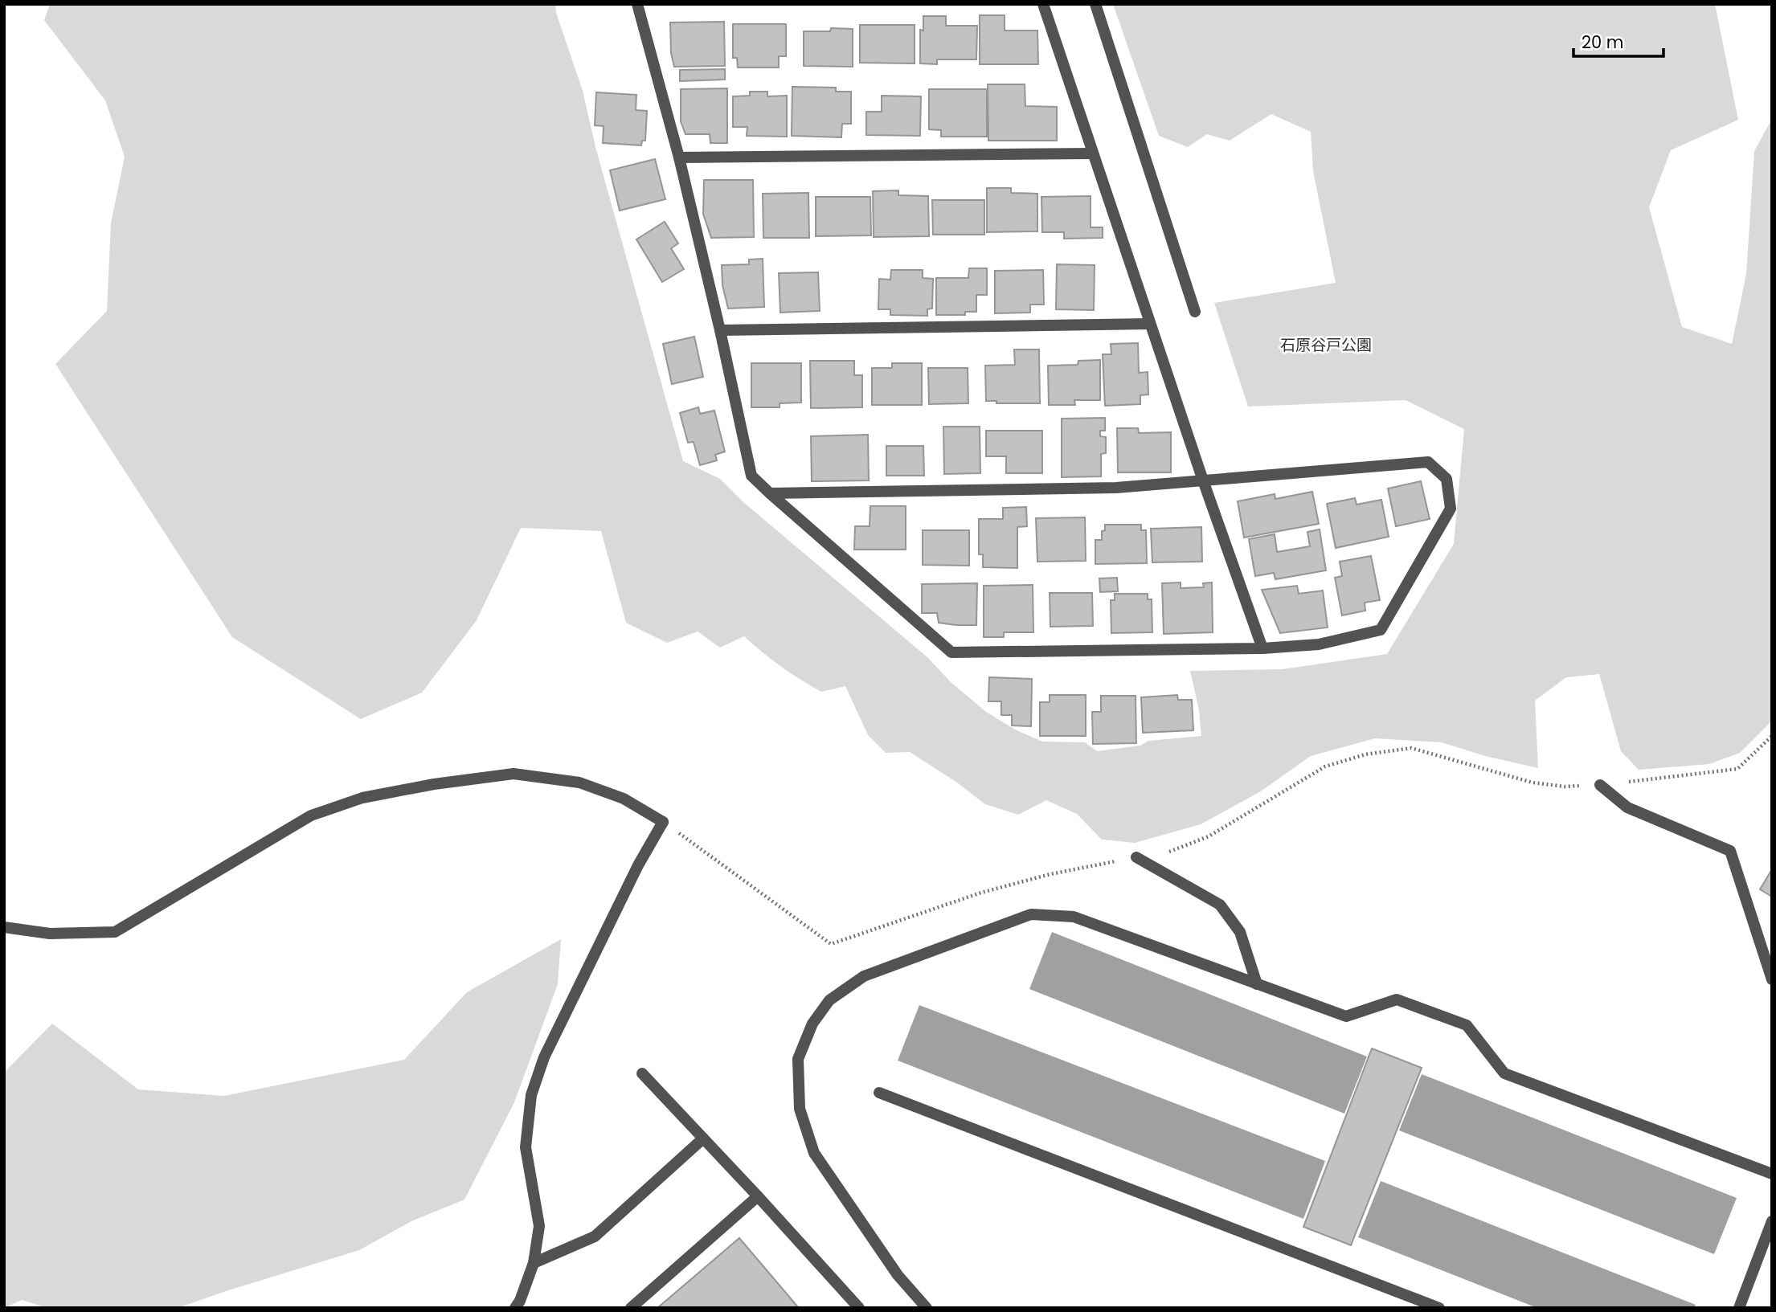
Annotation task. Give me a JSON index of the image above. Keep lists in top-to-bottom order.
{
  "parks": ["石原谷戸公園"],
  "scale_bar": "20 m"
}
